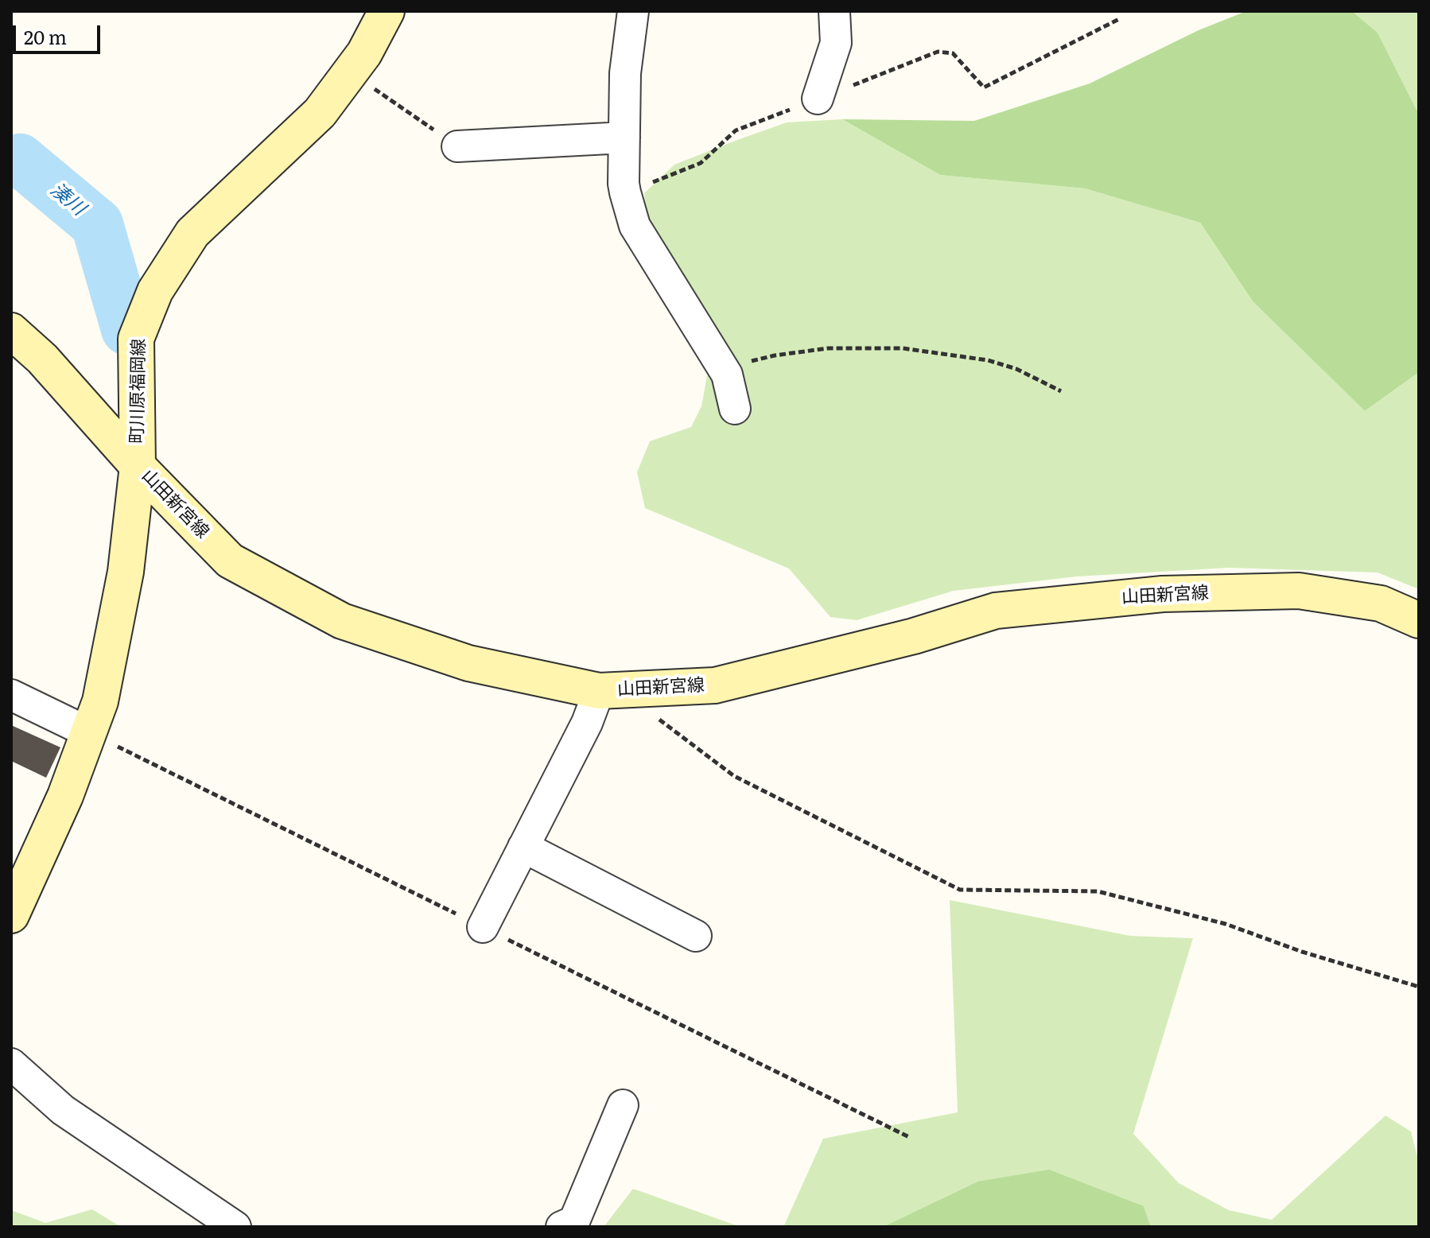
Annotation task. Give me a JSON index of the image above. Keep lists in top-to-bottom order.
{
  "streets": {
    "main road": ["町川原福岡線", "山田新宮線"]
  },
  "crossings": [
    ["町川原福岡線", "山田新宮線"]
  ],
  "water": ["湊川"],
  "scale_bar": "20 m"
}
